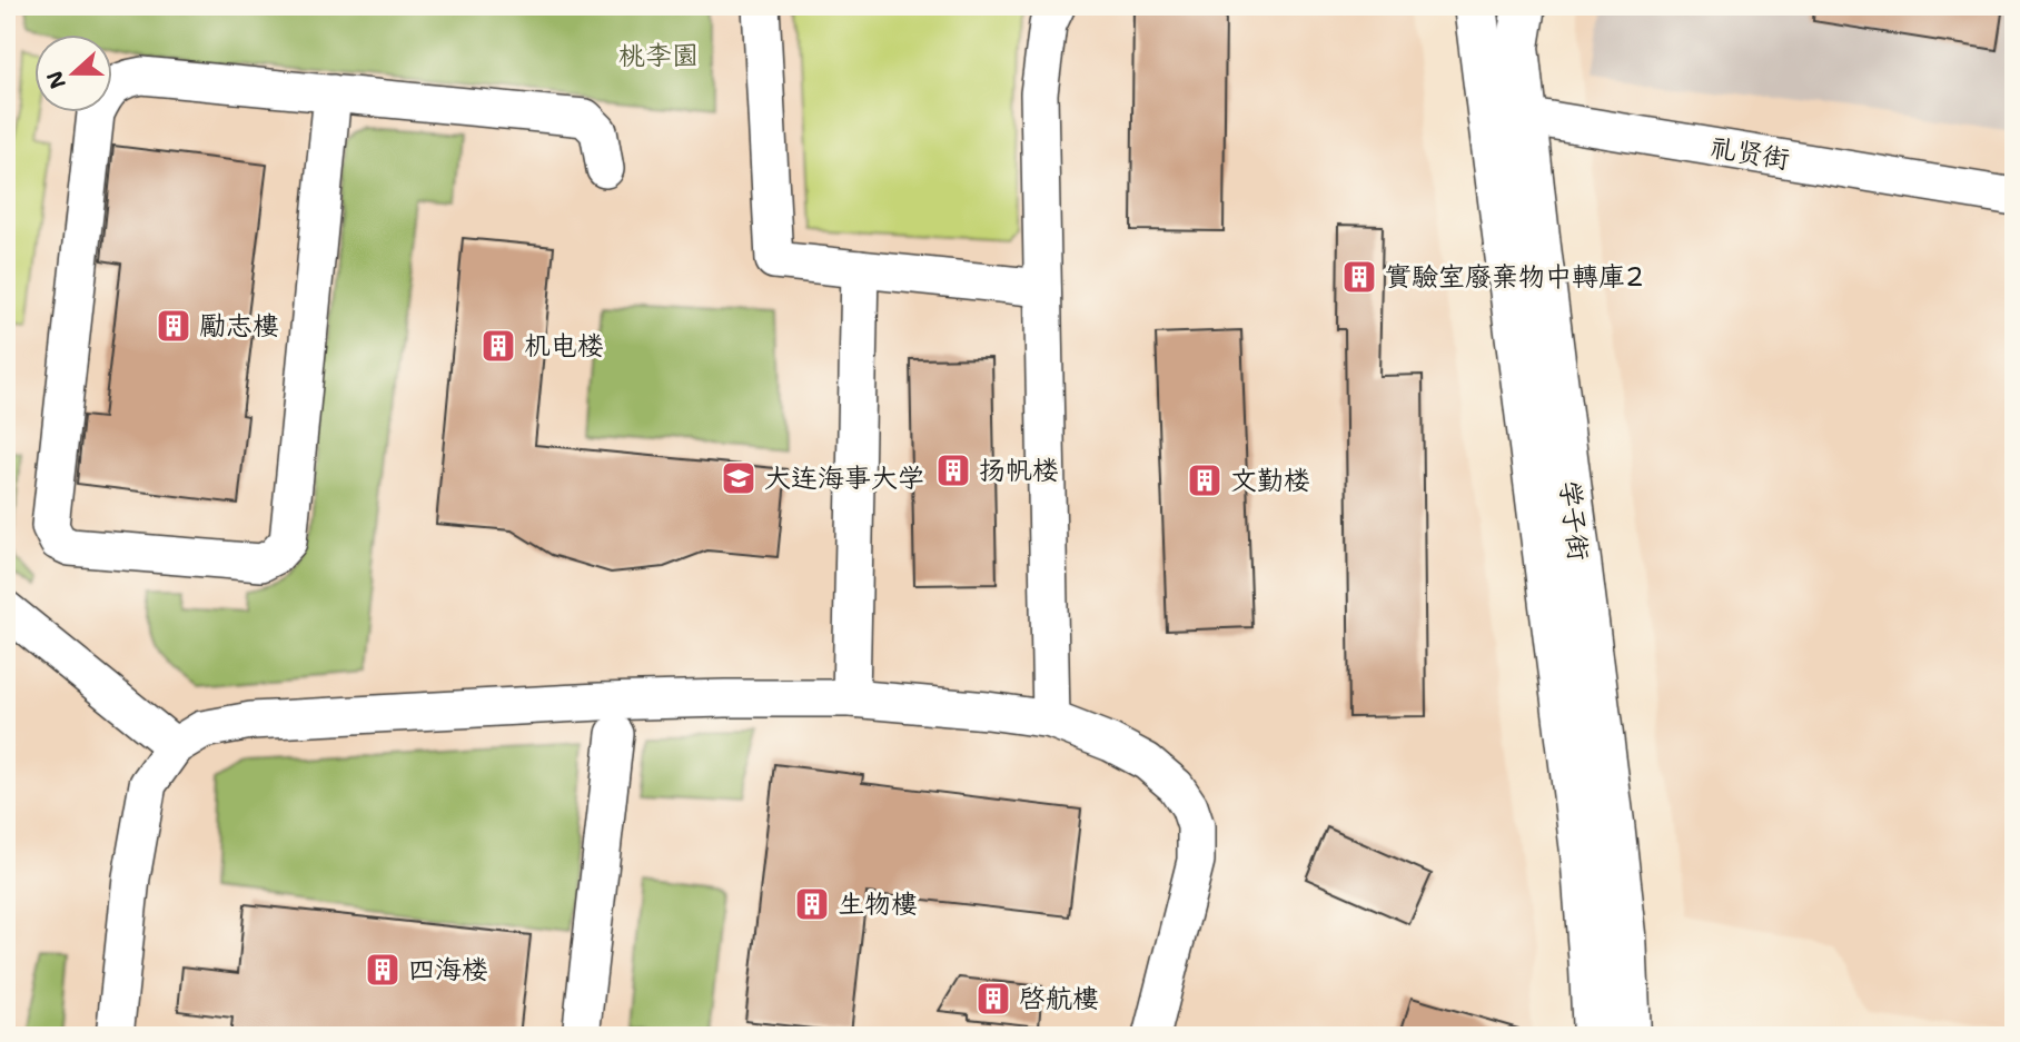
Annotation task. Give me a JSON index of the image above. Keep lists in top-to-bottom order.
{
  "streets": {
    "main road": ["学子街"],
    "street": ["礼贤街"]
  },
  "crossings": [
    ["礼贤街", "学子街"]
  ],
  "parks": ["桃李園"],
  "places": {
    "building": [
      "實驗室廢棄物中轉庫2",
      "勵志樓",
      "机电楼",
      "扬帆楼",
      "文勤楼",
      "生物樓",
      "四海楼",
      "啓航樓"
    ],
    "school or university": ["大连海事大学"]
  },
  "north": "left"
}
